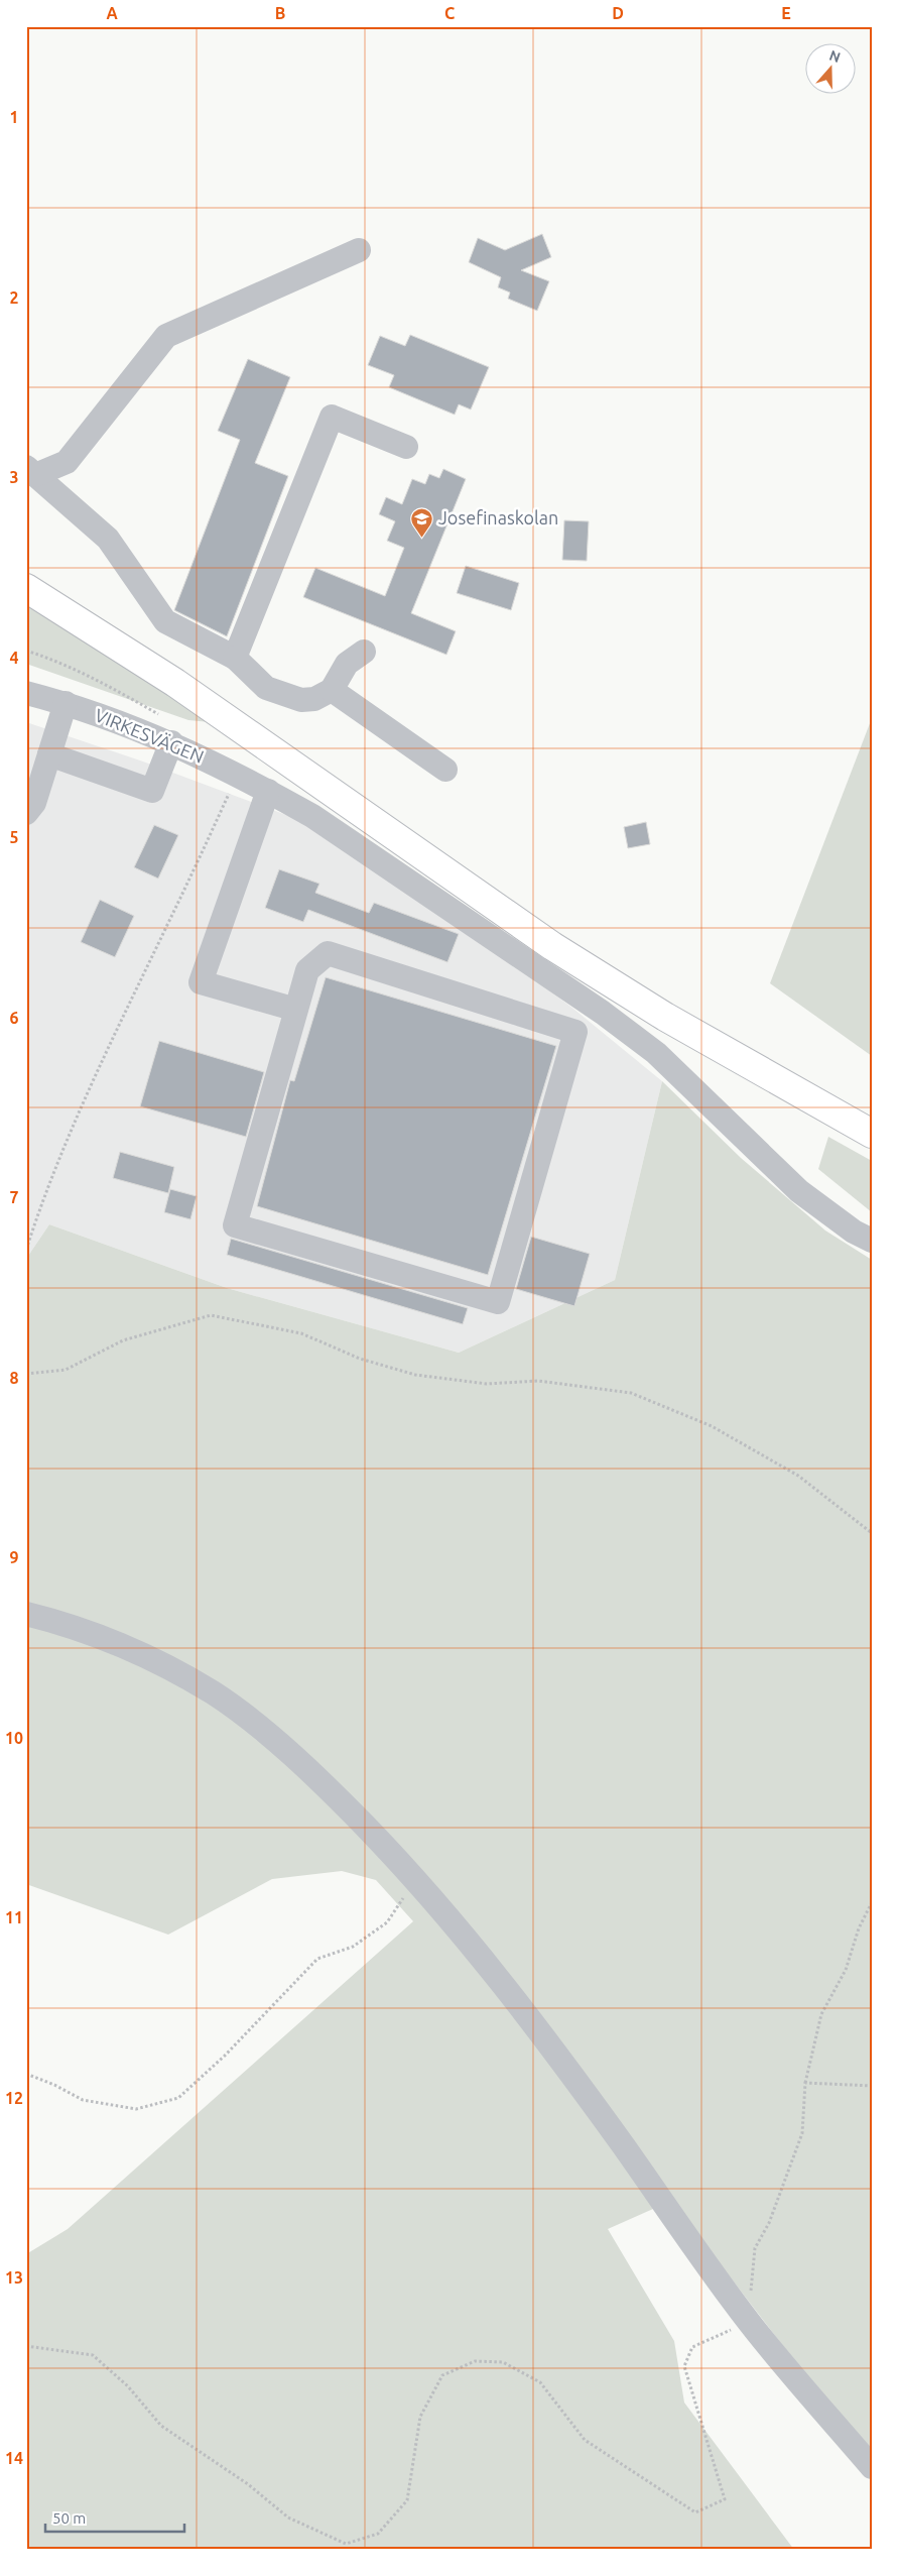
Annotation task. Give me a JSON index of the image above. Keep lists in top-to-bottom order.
{
  "streets": {
    "street": ["VIRKESVÄGEN"]
  },
  "places": {
    "school or university": ["Josefinaskolan"]
  },
  "scale_bar": "50 m",
  "north": "top",
  "grid": {
    "columns": [
      "A",
      "B",
      "C",
      "D",
      "E"
    ],
    "rows": [
      "1",
      "2",
      "3",
      "4",
      "5",
      "6",
      "7",
      "8",
      "9",
      "10",
      "11",
      "12",
      "13",
      "14"
    ]
  }
}
